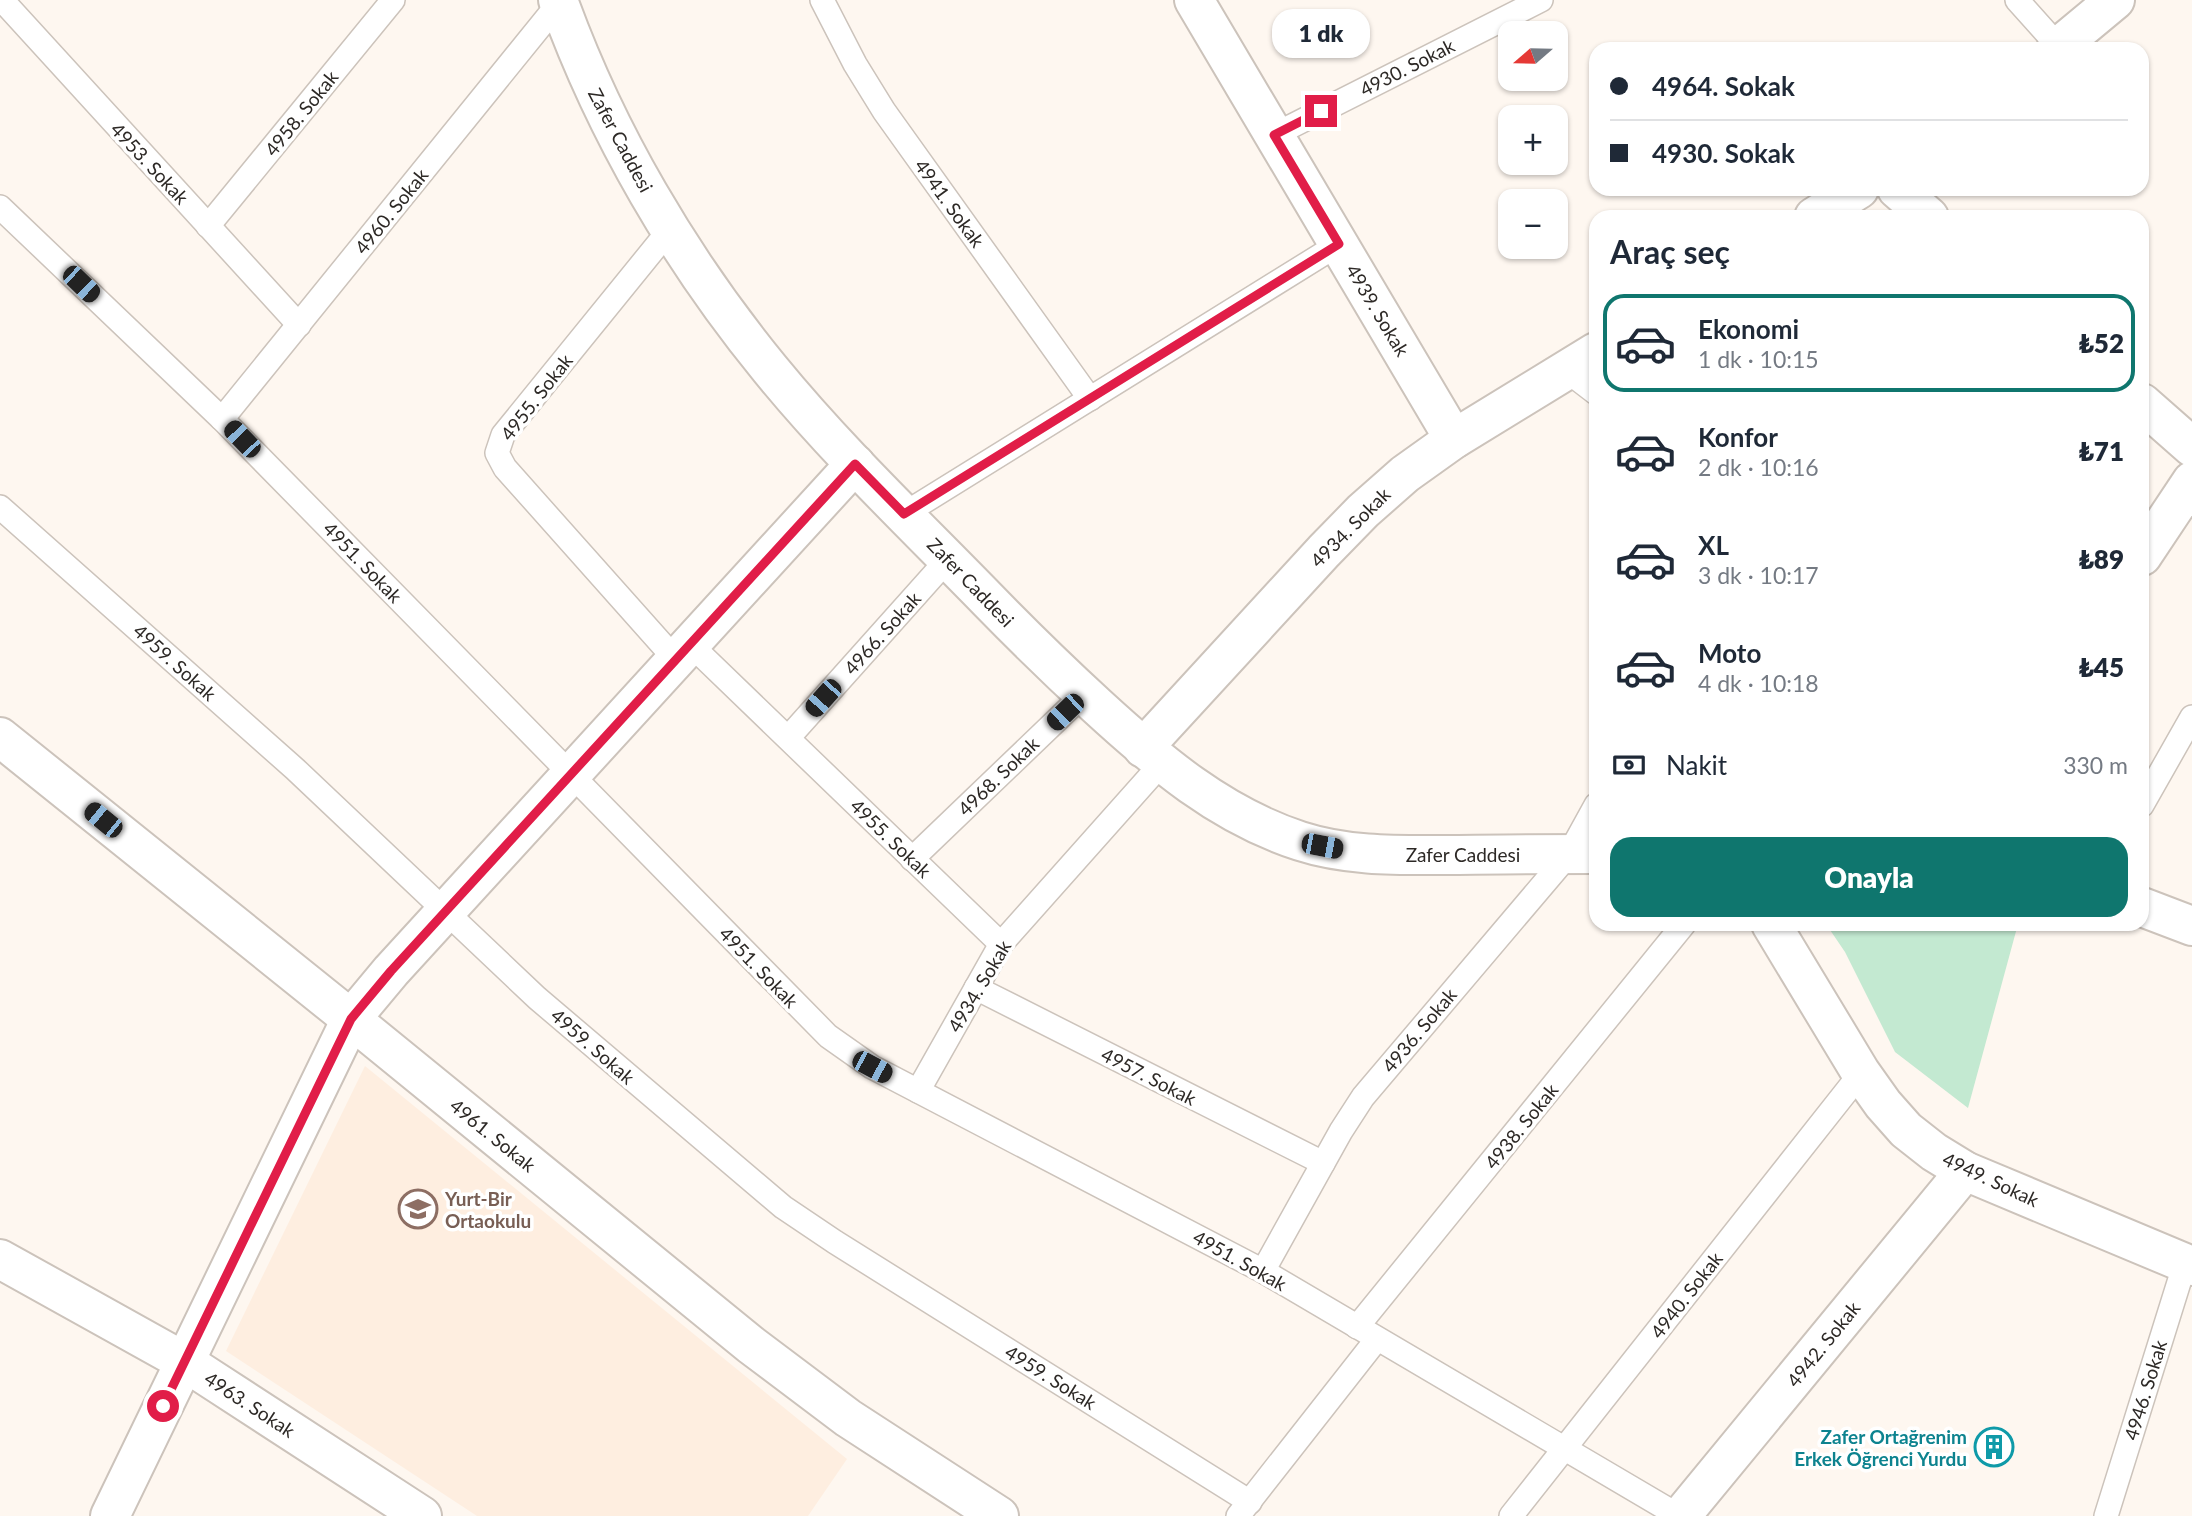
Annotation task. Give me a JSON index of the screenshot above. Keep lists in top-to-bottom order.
{
  "streets": {
    "street": [
      "Zafer Caddesi",
      "4939. Sokak",
      "4934. Sokak",
      "4961. Sokak",
      "4949. Sokak",
      "4942. Sokak",
      "4963. Sokak"
    ],
    "lane": [
      "4930. Sokak",
      "4958. Sokak",
      "4953. Sokak",
      "4941. Sokak",
      "4960. Sokak",
      "4955. Sokak",
      "4951. Sokak",
      "4966. Sokak",
      "4959. Sokak",
      "4968. Sokak",
      "4936. Sokak",
      "4957. Sokak",
      "4938. Sokak",
      "4940. Sokak",
      "4946. Sokak"
    ]
  },
  "crossings": [
    ["4930. Sokak", "4939. Sokak"],
    ["4958. Sokak", "4953. Sokak"],
    ["Zafer Caddesi", "4960. Sokak"],
    ["Zafer Caddesi", "4955. Sokak"],
    ["Zafer Caddesi", "4934. Sokak"],
    ["Zafer Caddesi", "4966. Sokak"],
    ["Zafer Caddesi", "4968. Sokak"],
    ["Zafer Caddesi", "4936. Sokak"],
    ["4953. Sokak", "4960. Sokak"],
    ["4960. Sokak", "4951. Sokak"],
    ["4939. Sokak", "4934. Sokak"],
    ["4955. Sokak", "4934. Sokak"],
    ["4955. Sokak", "4966. Sokak"],
    ["4955. Sokak", "4968. Sokak"],
    ["4934. Sokak", "4951. Sokak"],
    ["4934. Sokak", "4957. Sokak"],
    ["4951. Sokak", "4936. Sokak"],
    ["4951. Sokak", "4938. Sokak"],
    ["4951. Sokak", "4940. Sokak"],
    ["4951. Sokak", "4942. Sokak"],
    ["4936. Sokak", "4957. Sokak"],
    ["4949. Sokak", "4940. Sokak"],
    ["4949. Sokak", "4942. Sokak"],
    ["4949. Sokak", "4946. Sokak"]
  ],
  "places": {
    "school or university": ["Yurt-Bir Ortaokulu"],
    "building": ["Zafer Ortağrenim Erkek Öğrenci Yurdu"]
  },
  "north": "left",
  "page": {
    "bubble": "1 dk",
    "map_buttons": ["+", "−"],
    "banner": ["4964. Sokak", "4930. Sokak"],
    "heading": "Araç seç",
    "list": [
      {
        "name": "Ekonomi",
        "note": "1 dk · 10:15",
        "value": "₺52"
      },
      {
        "name": "Konfor",
        "note": "2 dk · 10:16",
        "value": "₺71"
      },
      {
        "name": "XL",
        "note": "3 dk · 10:17",
        "value": "₺89"
      },
      {
        "name": "Moto",
        "note": "4 dk · 10:18",
        "value": "₺45"
      }
    ],
    "pay": ["Nakit", "330 m"],
    "buttons": "Onayla"
  }
}
